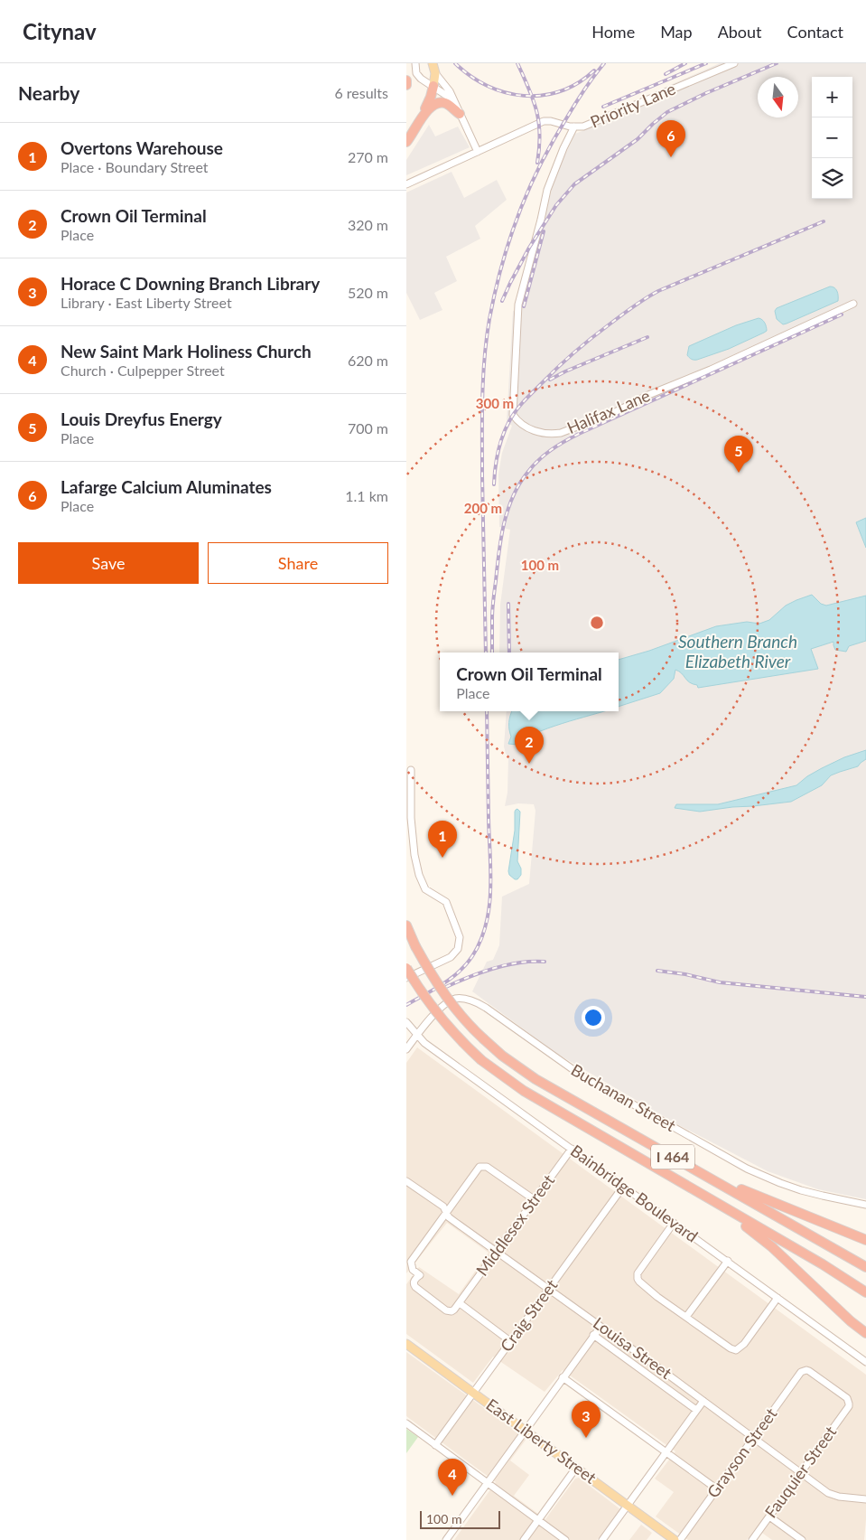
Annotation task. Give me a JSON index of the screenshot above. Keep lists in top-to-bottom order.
{
  "streets": {
    "highway": ["I 464"],
    "main road": ["East Liberty Street"],
    "street": [
      "Priority Lane",
      "Halifax Lane",
      "Buchanan Street",
      "Bainbridge Boulevard",
      "Middlesex Street",
      "Craig Street",
      "Louisa Street",
      "Grayson Street",
      "Fauquier Street"
    ]
  },
  "crossings": [
    ["Priority Lane", "Halifax Lane"],
    ["Buchanan Street", "Bainbridge Boulevard"],
    ["Bainbridge Boulevard", "Middlesex Street"],
    ["Bainbridge Boulevard", "Craig Street"],
    ["Middlesex Street", "Louisa Street"],
    ["Craig Street", "Louisa Street"],
    ["Craig Street", "East Liberty Street"],
    ["Louisa Street", "Grayson Street"],
    ["Louisa Street", "Fauquier Street"],
    ["Grayson Street", "Fauquier Street"]
  ],
  "water": ["Southern Branch Elizabeth River"],
  "scale_bar": "100 m",
  "north": "bottom",
  "page": {
    "header": "Citynav",
    "nav": [
      "Home",
      "Map",
      "About",
      "Contact"
    ],
    "heading": ["Nearby", "6 results"],
    "map_buttons": ["+", "−"],
    "pins": [
      "6",
      "5",
      "2",
      "1",
      "3",
      "4"
    ],
    "list": [
      {
        "mark": "1",
        "name": "Overtons Warehouse",
        "note": "Place · Boundary Street",
        "value": "270 m"
      },
      {
        "mark": "2",
        "name": "Crown Oil Terminal",
        "note": "Place",
        "value": "320 m"
      },
      {
        "mark": "3",
        "name": "Horace C Downing Branch Library",
        "note": "Library · East Liberty Street",
        "value": "520 m"
      },
      {
        "mark": "4",
        "name": "New Saint Mark Holiness Church",
        "note": "Church · Culpepper Street",
        "value": "620 m"
      },
      {
        "mark": "5",
        "name": "Louis Dreyfus Energy",
        "note": "Place",
        "value": "700 m"
      },
      {
        "mark": "6",
        "name": "Lafarge Calcium Aluminates",
        "note": "Place",
        "value": "1.1 km"
      }
    ],
    "buttons": ["Save", "Share"],
    "popup": ["Crown Oil Terminal", "Place"],
    "scale": "100 m"
  },
  "rings": ["300 m", "200 m", "100 m"]
}
